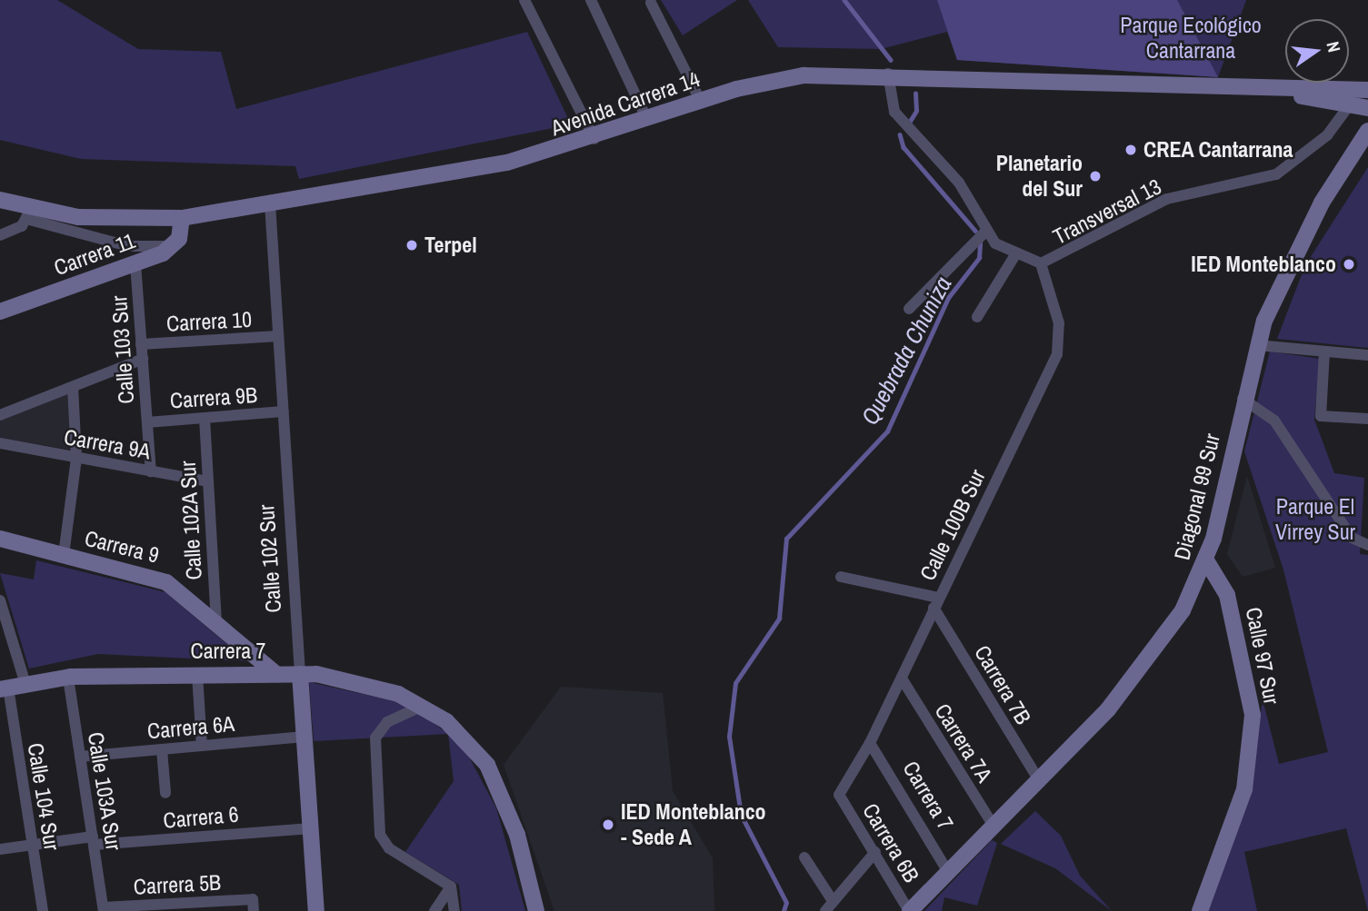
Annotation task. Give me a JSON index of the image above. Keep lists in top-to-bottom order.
{
  "streets": {
    "street": [
      "Avenida Carrera 14",
      "Transversal 13",
      "Carrera 11",
      "Carrera 10",
      "Calle 103 Sur",
      "Carrera 9B",
      "Carrera 9A",
      "Diagonal 99 Sur",
      "Calle 102A Sur",
      "Calle 100B Sur",
      "Carrera 9",
      "Calle 102 Sur",
      "Carrera 7",
      "Calle 97 Sur",
      "Carrera 7B",
      "Carrera 6A",
      "Carrera 7A",
      "Calle 103A Sur",
      "Calle 104 Sur",
      "Carrera 6",
      "Carrera 6B",
      "Carrera 5B"
    ]
  },
  "crossings": [
    ["Avenida Carrera 14", "Transversal 13"],
    ["Avenida Carrera 14", "Calle 102 Sur"],
    ["Transversal 13", "Calle 100B Sur"],
    ["Carrera 11", "Calle 103 Sur"],
    ["Carrera 10", "Calle 103 Sur"],
    ["Carrera 10", "Calle 102 Sur"],
    ["Calle 103 Sur", "Carrera 9B"],
    ["Calle 103 Sur", "Carrera 9A"],
    ["Carrera 9B", "Calle 102A Sur"],
    ["Carrera 9B", "Calle 102 Sur"],
    ["Carrera 9A", "Calle 102A Sur"],
    ["Diagonal 99 Sur", "Carrera 7"],
    ["Diagonal 99 Sur", "Calle 97 Sur"],
    ["Diagonal 99 Sur", "Carrera 7B"],
    ["Diagonal 99 Sur", "Carrera 7A"],
    ["Diagonal 99 Sur", "Carrera 6B"],
    ["Calle 102A Sur", "Carrera 9"],
    ["Calle 100B Sur", "Carrera 7"],
    ["Calle 100B Sur", "Carrera 7B"],
    ["Calle 100B Sur", "Carrera 7A"],
    ["Calle 100B Sur", "Carrera 6B"],
    ["Carrera 9", "Carrera 7"],
    ["Calle 102 Sur", "Carrera 7"],
    ["Calle 102 Sur", "Carrera 6A"],
    ["Calle 102 Sur", "Carrera 6"],
    ["Carrera 7", "Calle 103A Sur"],
    ["Carrera 7", "Calle 104 Sur"],
    ["Carrera 6A", "Calle 103A Sur"],
    ["Calle 103A Sur", "Carrera 6"],
    ["Calle 103A Sur", "Carrera 5B"],
    ["Calle 104 Sur", "Carrera 6"]
  ],
  "water": ["Quebrada Chuniza"],
  "parks": ["Parque Ecológico Cantarrana", "Parque El Virrey Sur"],
  "places": [
    "CREA Cantarrana",
    "Planetario del Sur",
    "Terpel",
    "IED Monteblanco",
    "IED Monteblanco - Sede A"
  ],
  "north": "right"
}
